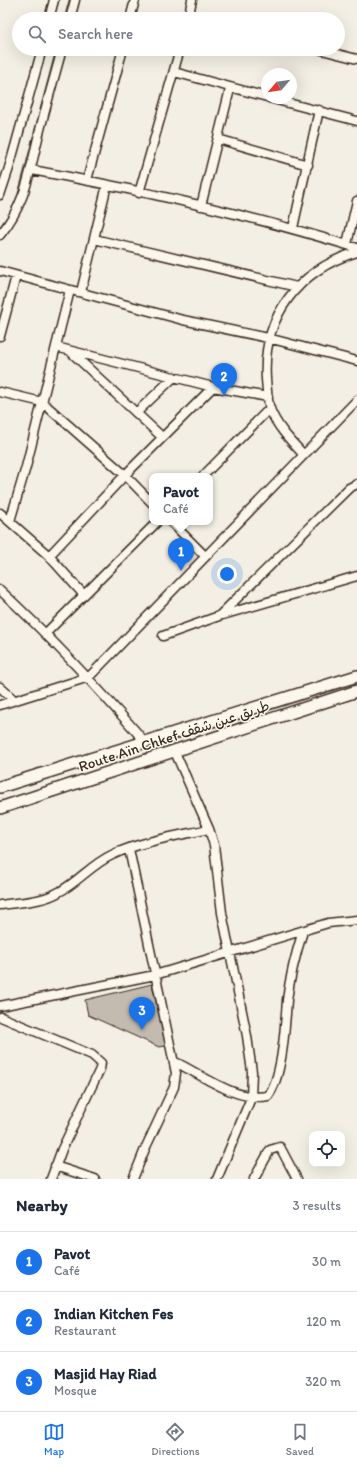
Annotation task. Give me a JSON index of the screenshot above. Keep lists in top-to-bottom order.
{
  "streets": {
    "main road": ["Route Aïn Chkef طريق عين شقف"]
  },
  "north": "bottom left",
  "page": {
    "search": "Search here",
    "pins": ["2", "1", "3"],
    "popup": ["Pavot", "Café"],
    "heading": ["Nearby", "3 results"],
    "list": [
      {
        "mark": "1",
        "name": "Pavot",
        "note": "Café",
        "value": "30 m"
      },
      {
        "mark": "2",
        "name": "Indian Kitchen Fes",
        "note": "Restaurant",
        "value": "120 m"
      },
      {
        "mark": "3",
        "name": "Masjid Hay Riad",
        "note": "Mosque",
        "value": "320 m"
      }
    ],
    "nav": ["Map", "Directions", "Saved"]
  }
}
